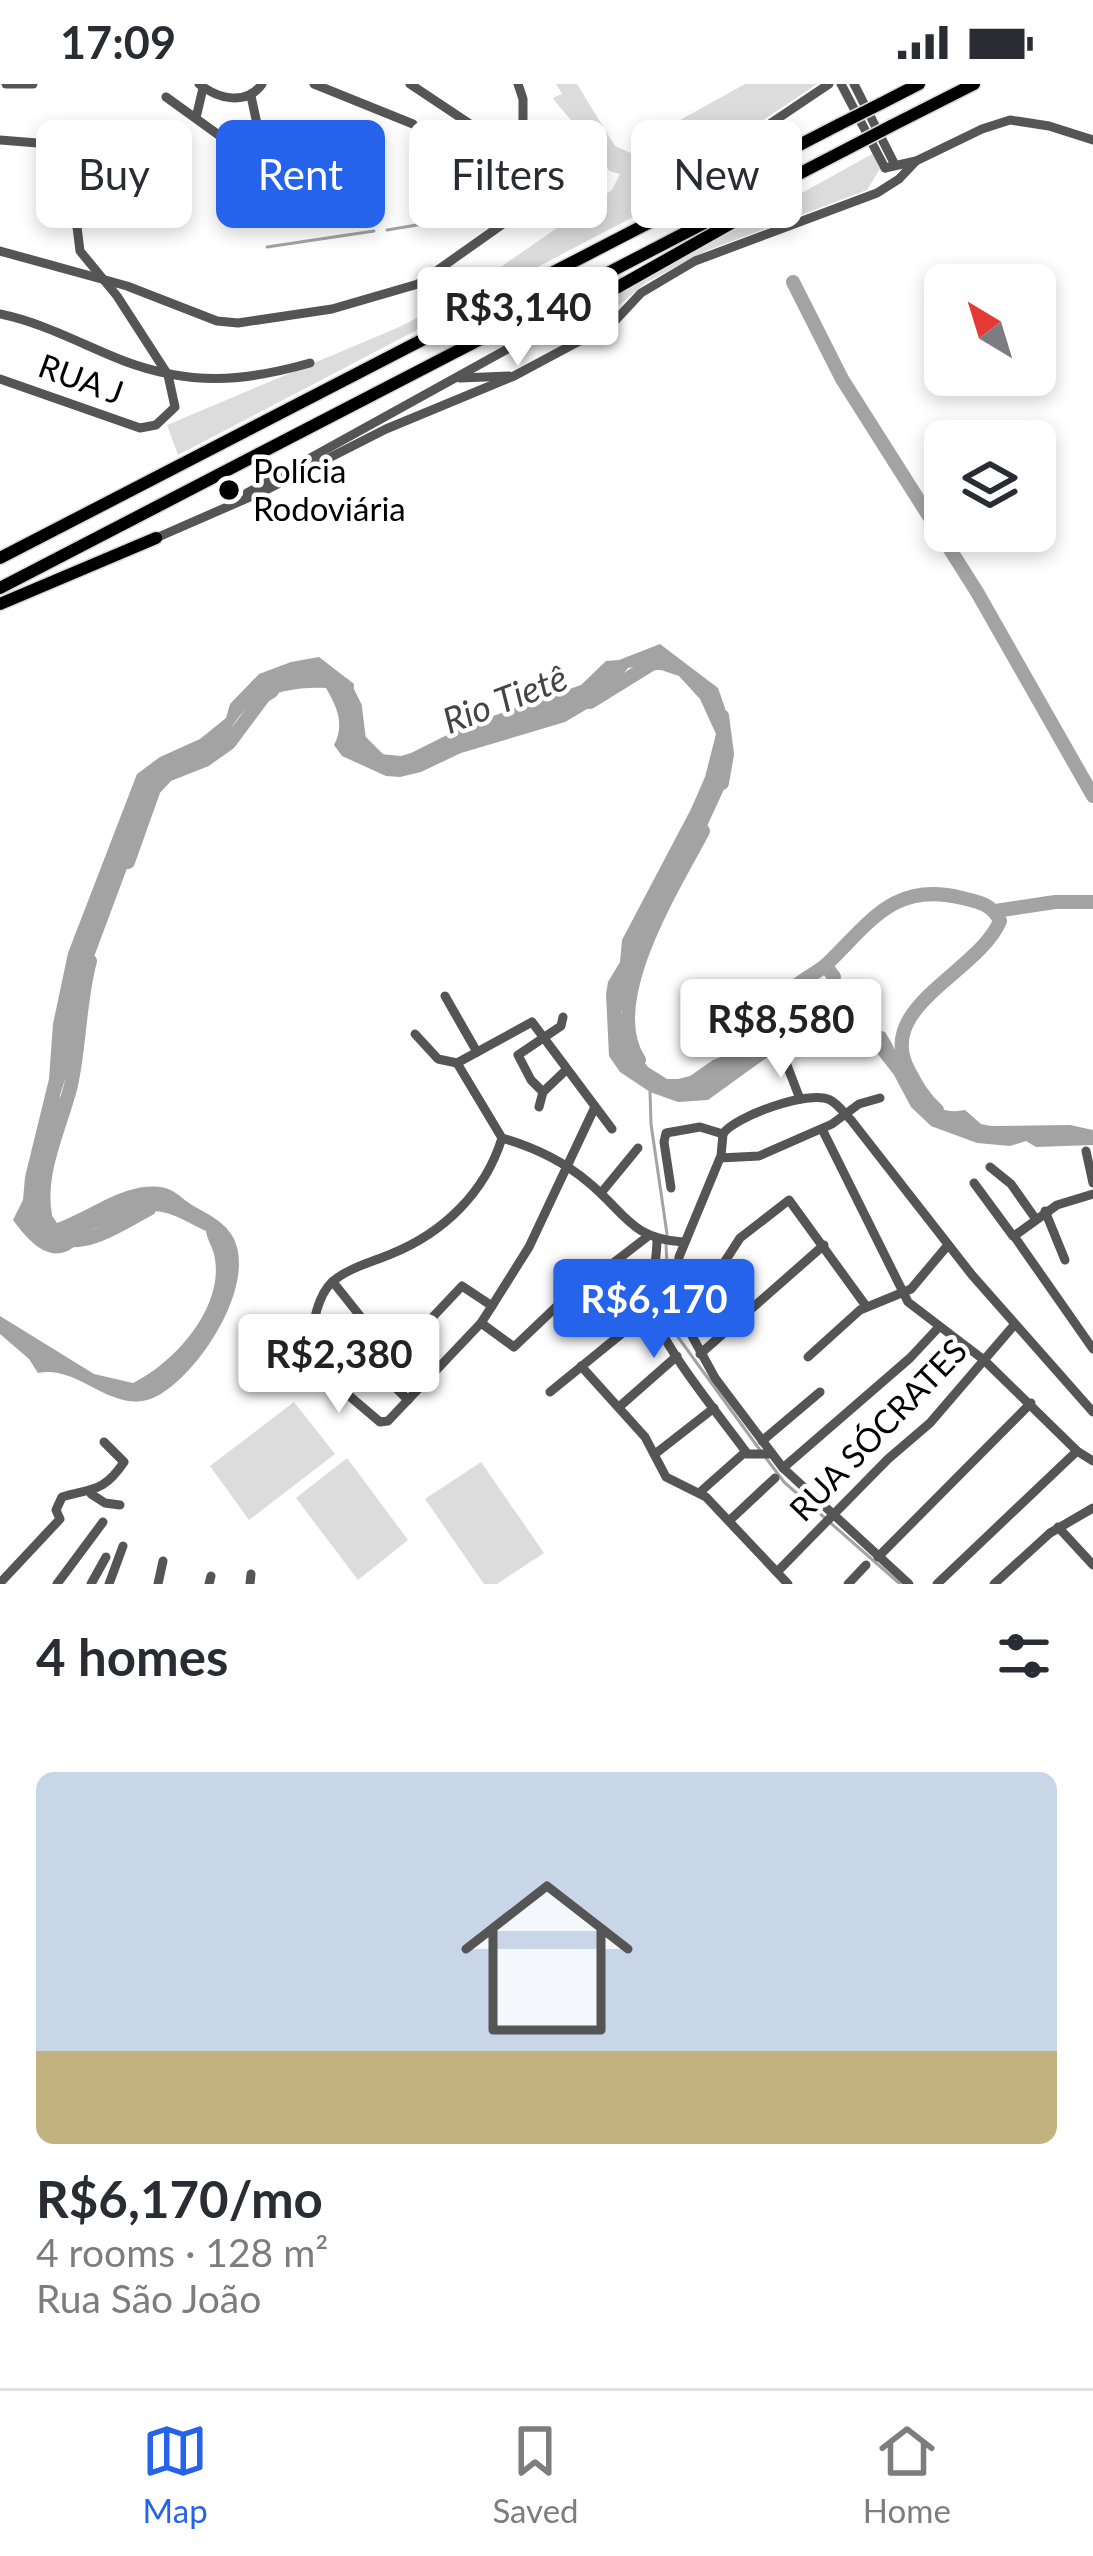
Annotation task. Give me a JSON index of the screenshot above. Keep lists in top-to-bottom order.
{
  "streets": {
    "street": ["RUA J", "RUA SÓCRATES"]
  },
  "water": ["Rio Tietê"],
  "places": ["Polícia Rodoviária"],
  "north": "top left",
  "page": {
    "status": "17:09",
    "chip": [
      "Buy",
      "Rent",
      "Filters",
      "New"
    ],
    "price": [
      "R$3,140",
      "R$8,580",
      "R$6,170",
      "R$2,380"
    ],
    "heading": "4 homes",
    "list": [
      {
        "name": "R$6,170/mo",
        "note": "4 rooms · 128 m² · Rua São João"
      }
    ],
    "tabs": ["Map", "Saved", "Home"]
  }
}
